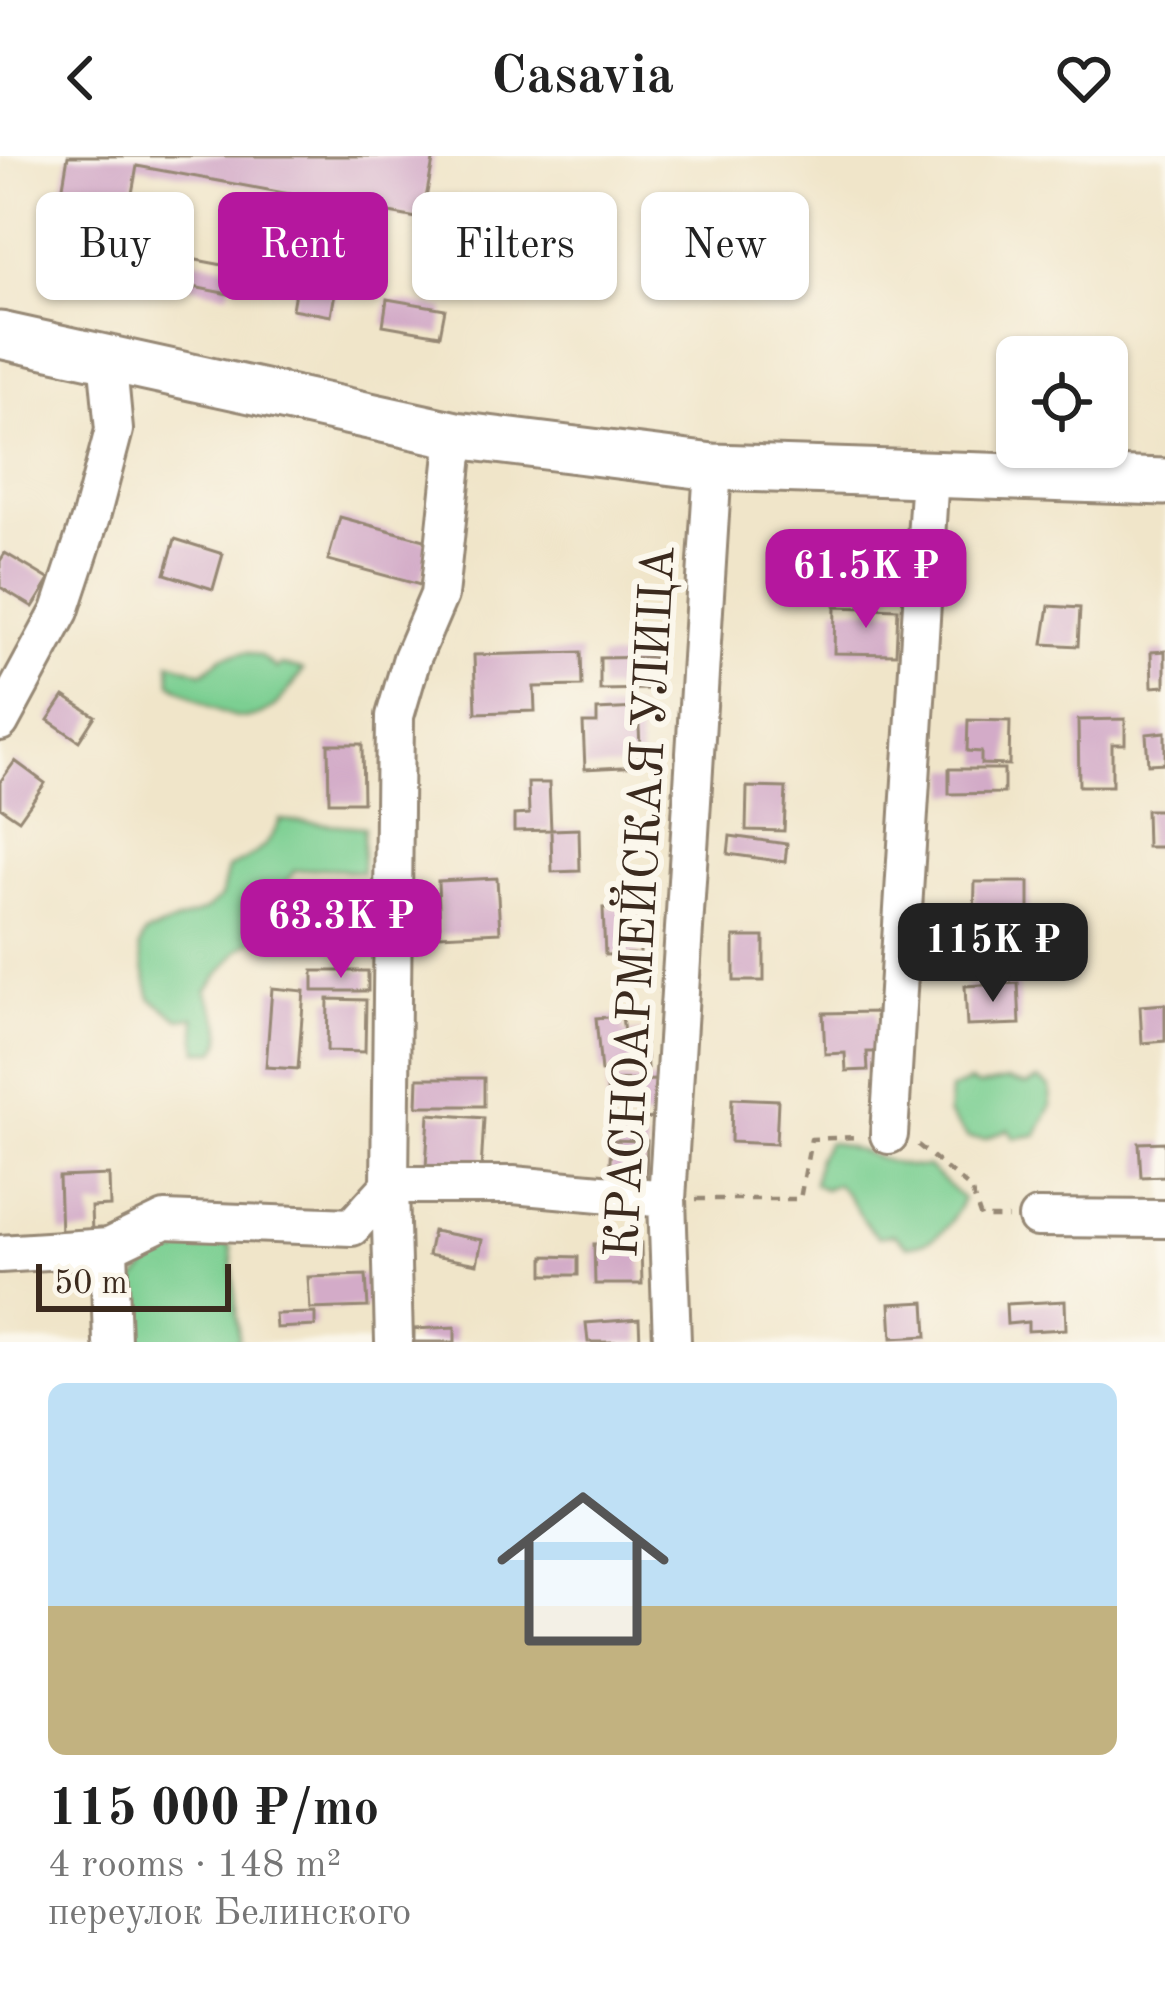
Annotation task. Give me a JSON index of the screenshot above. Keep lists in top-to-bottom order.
{
  "streets": {
    "street": ["КРАСНОАРМЕЙСКАЯ УЛИЦА"]
  },
  "scale_bar": "50 m",
  "page": {
    "header": "Casavia",
    "chip": [
      "Buy",
      "Rent",
      "Filters",
      "New"
    ],
    "price": ["61.5K ₽", "63.3K ₽", "115K ₽"],
    "scale": "50 m",
    "list": [
      {
        "name": "115 000 ₽/mo",
        "note": "4 rooms · 148 m² · переулок Белинского"
      }
    ]
  }
}
